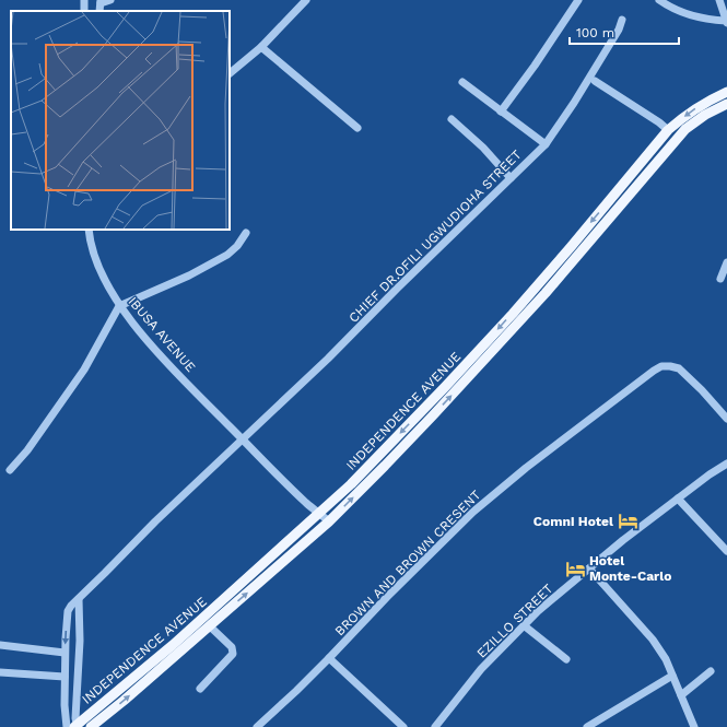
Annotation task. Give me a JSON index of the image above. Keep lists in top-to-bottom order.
{
  "streets": {
    "main road": ["INDEPENDENCE AVENUE"],
    "street": [
      "CHIEF DR.OFILI UGWUDIOHA STREET",
      "IBUSA AVENUE",
      "BROWN AND BROWN CRESENT",
      "EZILLO STREET"
    ]
  },
  "crossings": [
    ["CHIEF DR.OFILI UGWUDIOHA STREET", "IBUSA AVENUE"],
    ["IBUSA AVENUE", "INDEPENDENCE AVENUE"]
  ],
  "places": {
    "hotel": ["Comni Hotel", "Hotel Monte-Carlo"]
  },
  "scale_bar": "100 m"
}
